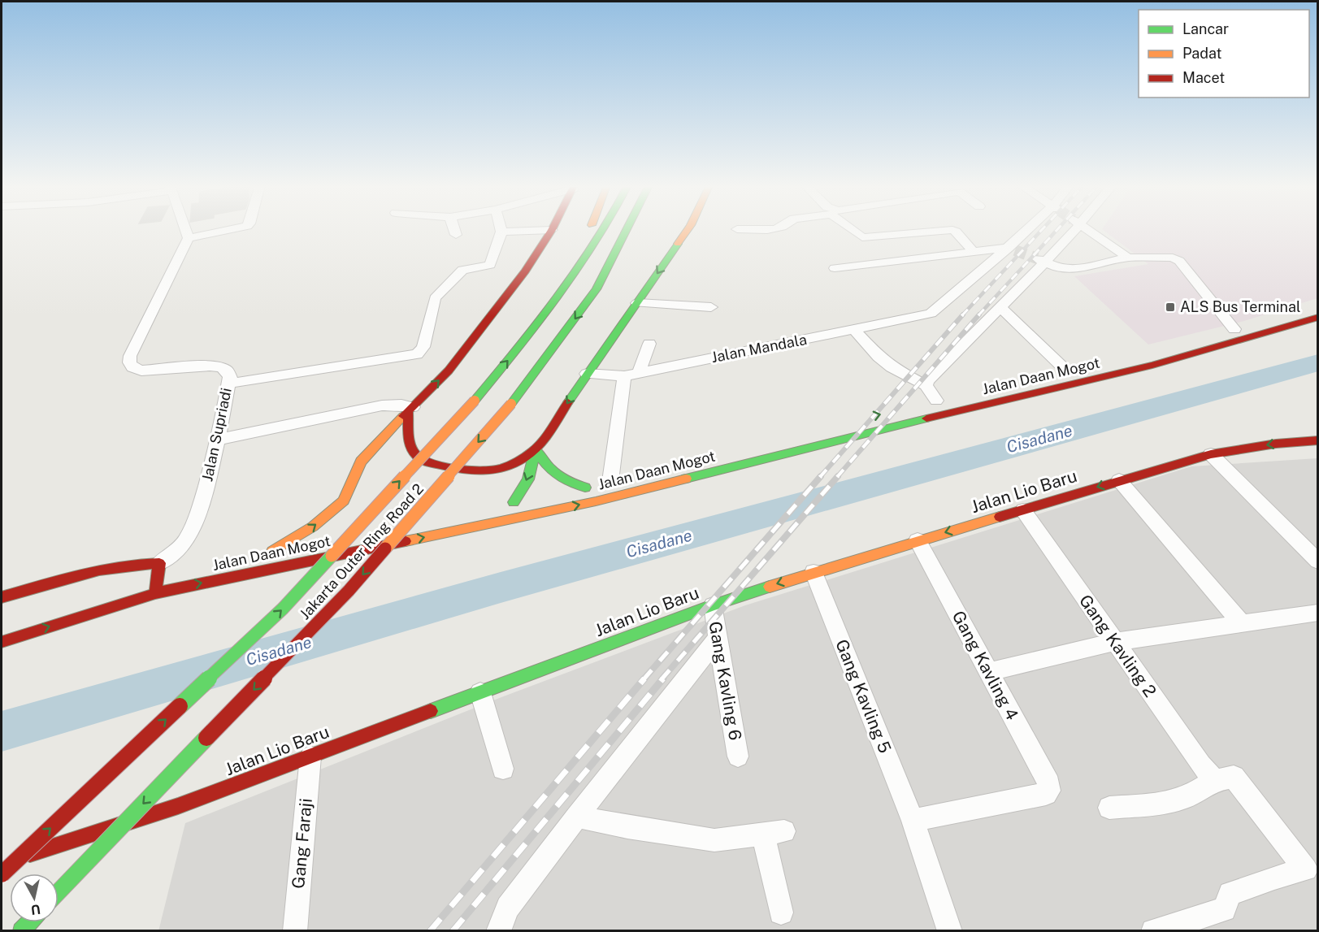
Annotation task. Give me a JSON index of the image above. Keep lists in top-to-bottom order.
{
  "streets": {
    "main road": ["Jalan Daan Mogot", "Jalan Lio Baru", "Jakarta Outer Ring Road 2"],
    "street": [
      "Jalan Mandala",
      "Jalan Supriadi",
      "Gang Kavling 2",
      "Gang Kavling 4",
      "Gang Kavling 6",
      "Gang Kavling 5",
      "Gang Faraji"
    ]
  },
  "crossings": [
    ["Jalan Lio Baru", "Gang Kavling 2"],
    ["Jalan Lio Baru", "Gang Kavling 4"],
    ["Jalan Lio Baru", "Gang Kavling 6"],
    ["Jalan Lio Baru", "Gang Kavling 5"],
    ["Jalan Lio Baru", "Gang Faraji"],
    ["Gang Kavling 4", "Gang Kavling 5"]
  ],
  "one_way": ["Jalan Daan Mogot"],
  "water": ["Cisadane"],
  "places": {
    "transit": ["ALS Bus Terminal"]
  },
  "legend": ["Lancar", "Padat", "Macet"],
  "north": "bottom"
}
